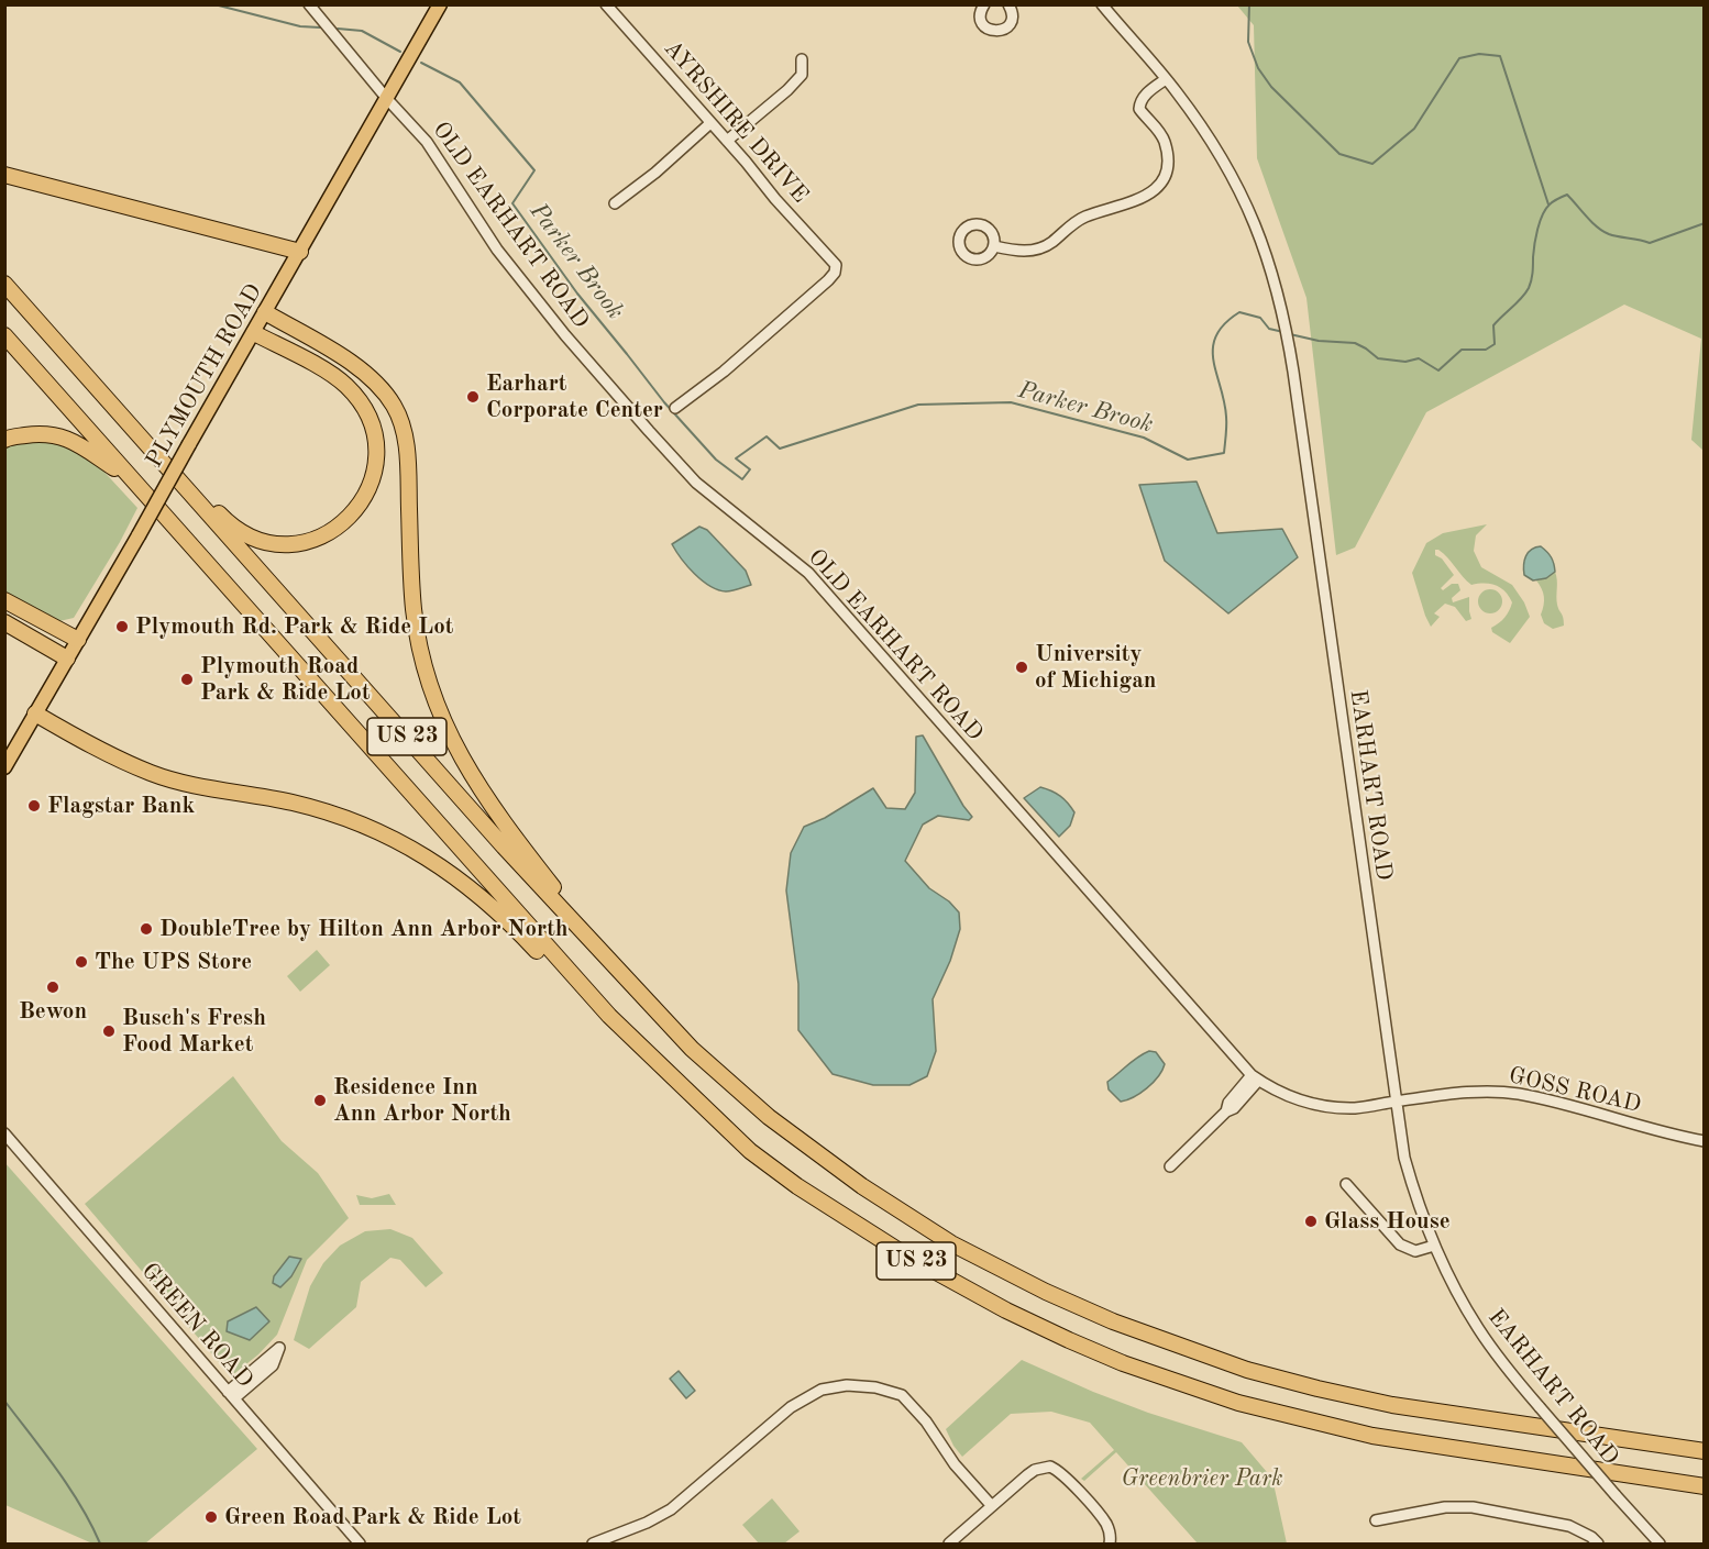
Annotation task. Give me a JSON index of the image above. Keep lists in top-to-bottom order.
{
  "streets": {
    "highway": ["US 23"],
    "main road": ["PLYMOUTH ROAD"],
    "street": [
      "AYRSHIRE DRIVE",
      "OLD EARHART ROAD",
      "EARHART ROAD",
      "GOSS ROAD",
      "GREEN ROAD"
    ]
  },
  "crossings": [
    ["OLD EARHART ROAD", "PLYMOUTH ROAD"],
    ["OLD EARHART ROAD", "EARHART ROAD"],
    ["OLD EARHART ROAD", "GOSS ROAD"],
    ["EARHART ROAD", "GOSS ROAD"]
  ],
  "water": ["Parker Brook"],
  "parks": ["Greenbrier Park"],
  "places": [
    "Earhart Corporate Center",
    "Plymouth Rd. Park & Ride Lot",
    "University of Michigan",
    "Plymouth Road Park & Ride Lot",
    "Flagstar Bank",
    "DoubleTree by Hilton Ann Arbor North",
    "The UPS Store",
    "Bewon",
    "Busch's Fresh Food Market",
    "Residence Inn Ann Arbor North",
    "Glass House",
    "Green Road Park & Ride Lot"
  ]
}
